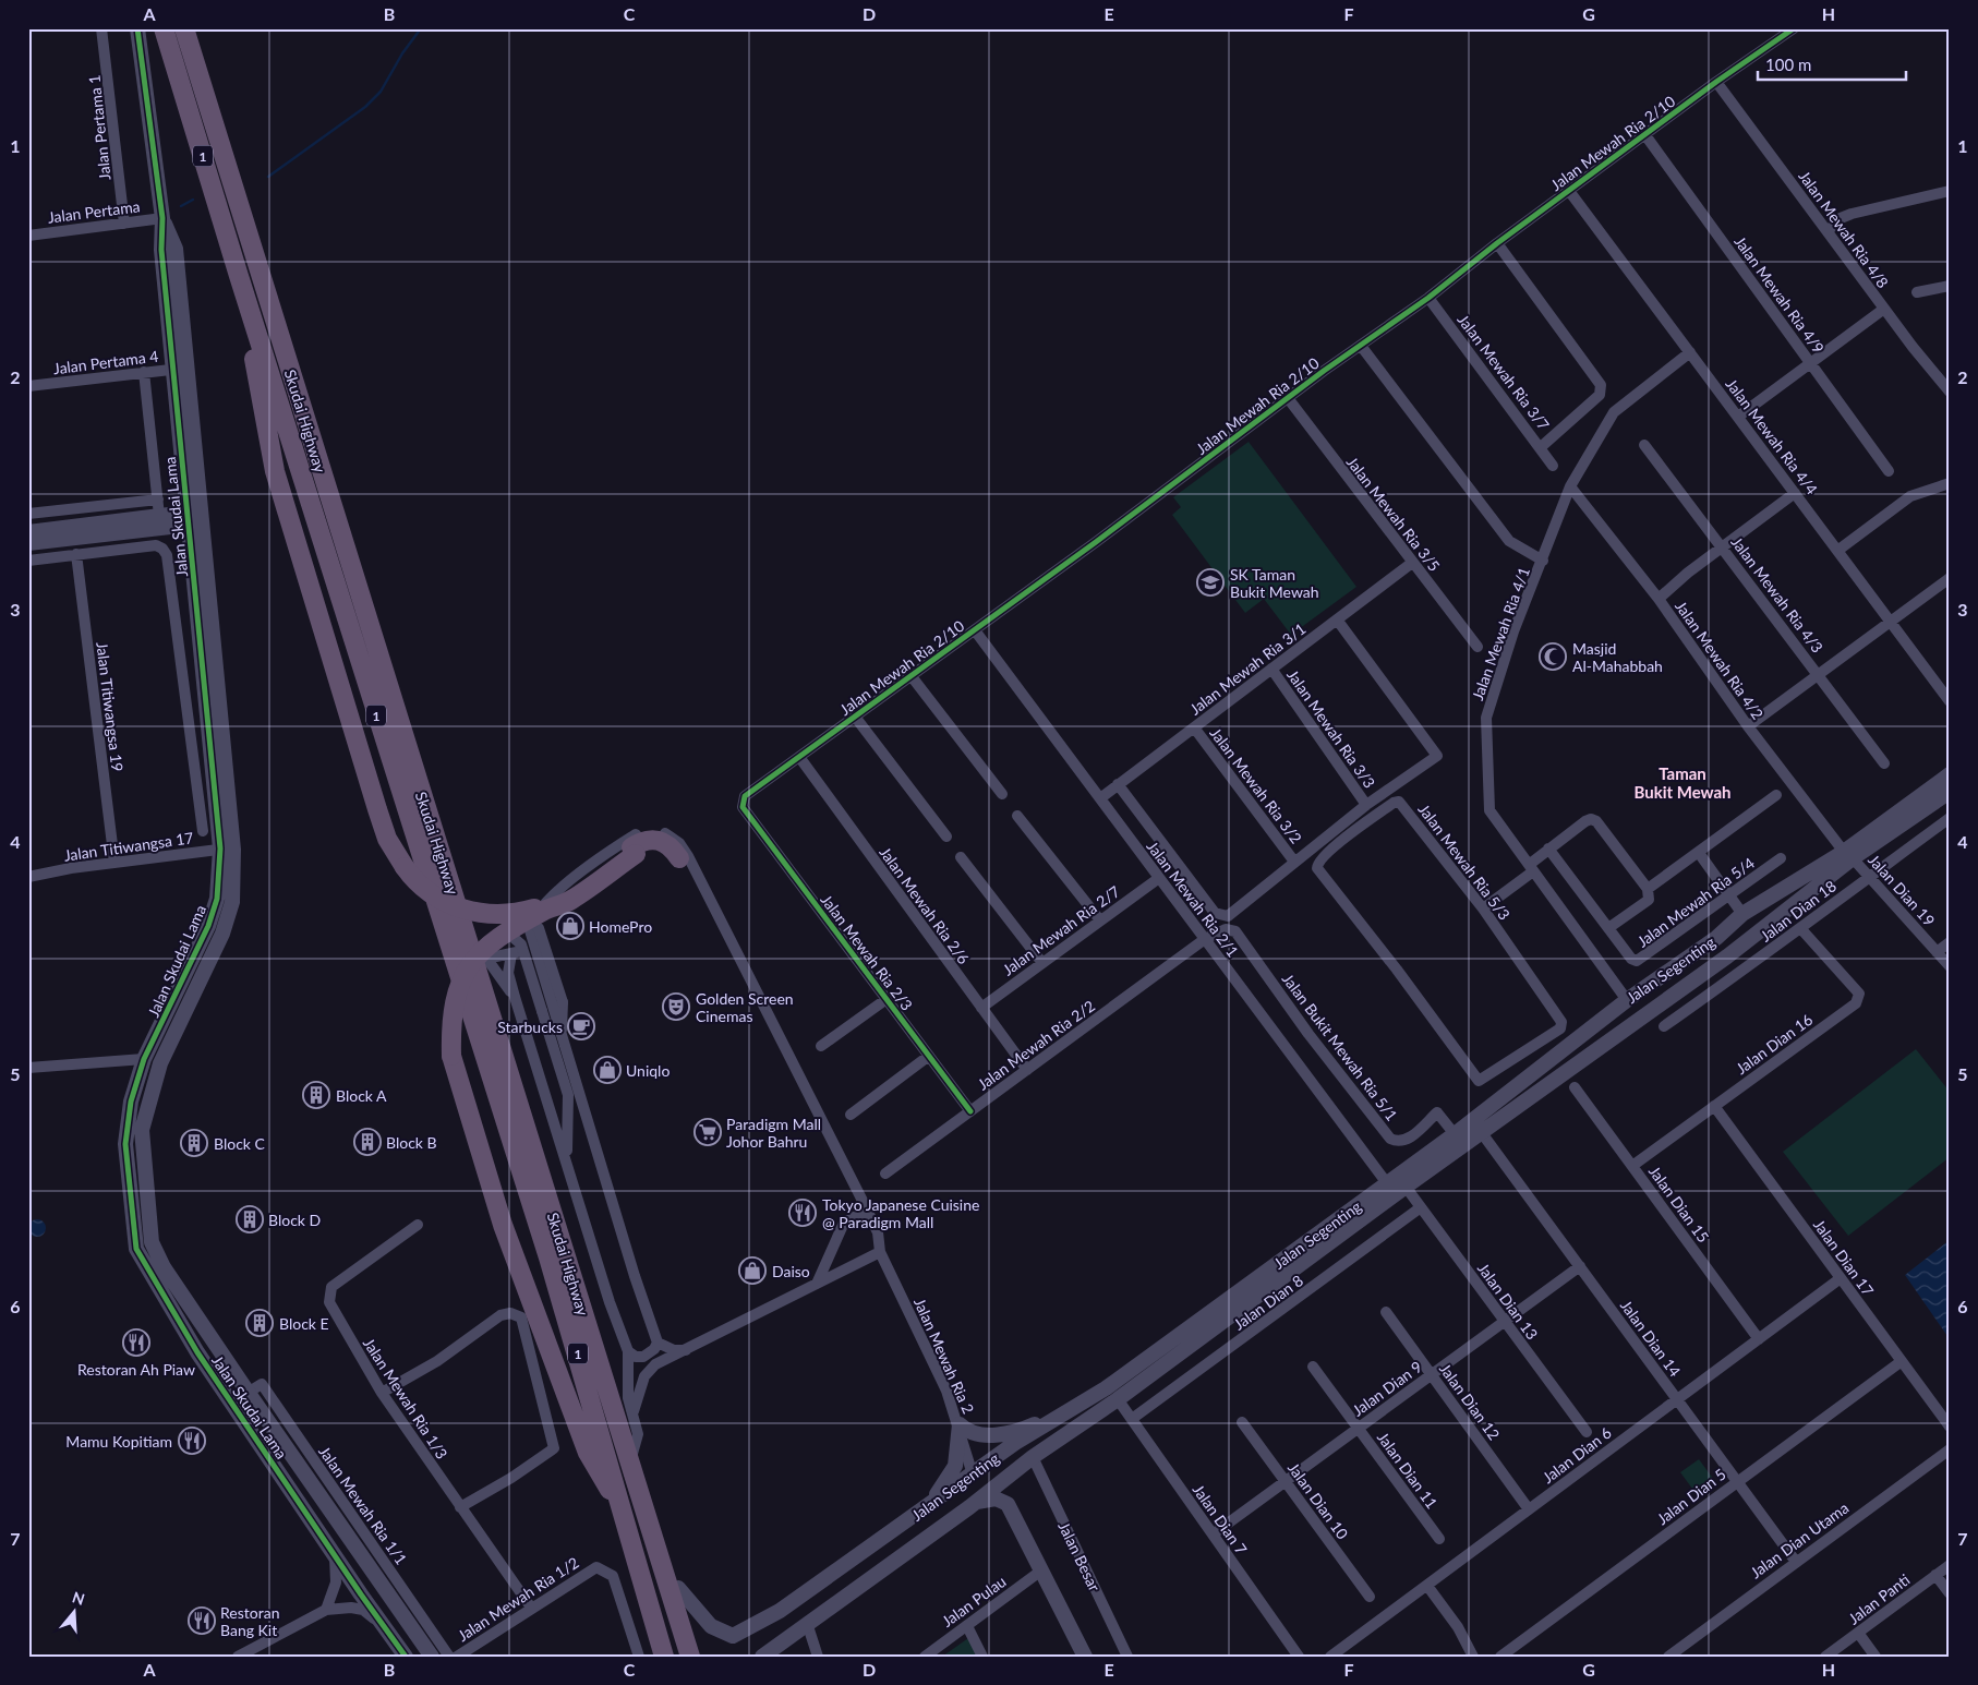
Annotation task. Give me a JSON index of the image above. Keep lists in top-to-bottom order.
{
  "streets": {
    "highway": ["1", "Skudai Highway"],
    "street": [
      "Jalan Pertama 1",
      "Jalan Mewah Ria 2/10",
      "Jalan Pertama",
      "Jalan Mewah Ria 4/8",
      "Jalan Mewah Ria 4/9",
      "Jalan Pertama 4",
      "Jalan Mewah Ria 3/7",
      "Jalan Mewah Ria 4/4",
      "Jalan Mewah Ria 3/5",
      "Jalan Skudai Lama",
      "Jalan Mewah Ria 4/3",
      "Jalan Mewah Ria 4/1",
      "Jalan Mewah Ria 4/2",
      "Jalan Mewah Ria 3/1",
      "Jalan Titiwangsa 19",
      "Jalan Mewah Ria 3/3",
      "Jalan Mewah Ria 3/2",
      "Jalan Titiwangsa 17",
      "Jalan Mewah Ria 5/3",
      "Jalan Dian 19",
      "Jalan Mewah Ria 2/1",
      "Jalan Mewah Ria 5/4",
      "Jalan Mewah Ria 2/6",
      "Jalan Dian 18",
      "Jalan Mewah Ria 2/7",
      "Jalan Mewah Ria 2/3",
      "Jalan Segenting",
      "Jalan Dian 16",
      "Jalan Mewah Ria 2/2",
      "Jalan Bukit Mewah Ria 5/1",
      "Jalan Dian 15",
      "Jalan Dian 17",
      "Jalan Dian 13",
      "Jalan Dian 8",
      "Jalan Dian 14",
      "Jalan Mewah Ria 2",
      "Jalan Dian 9",
      "Jalan Mewah Ria 1/3",
      "Jalan Dian 12",
      "Jalan Dian 6",
      "Jalan Dian 11",
      "Jalan Dian 5",
      "Jalan Dian 10",
      "Jalan Mewah Ria 1/1",
      "Jalan Dian 7",
      "Jalan Dian Utama",
      "Jalan Besar",
      "Jalan Mewah Ria 1/2",
      "Jalan Panti",
      "Jalan Pulau"
    ]
  },
  "crossings": [
    ["Jalan Pertama 1", "Jalan Pertama"],
    ["Jalan Mewah Ria 2/10", "Jalan Mewah Ria 4/8"],
    ["Jalan Mewah Ria 2/10", "Jalan Mewah Ria 4/9"],
    ["Jalan Mewah Ria 2/10", "Jalan Mewah Ria 3/7"],
    ["Jalan Mewah Ria 2/10", "Jalan Mewah Ria 4/4"],
    ["Jalan Mewah Ria 2/10", "Jalan Mewah Ria 3/5"],
    ["Jalan Mewah Ria 2/10", "Jalan Mewah Ria 2/1"],
    ["Jalan Mewah Ria 2/10", "Jalan Mewah Ria 2/6"],
    ["Jalan Mewah Ria 2/10", "Jalan Mewah Ria 2/3"],
    ["Jalan Pertama", "Jalan Skudai Lama"],
    ["Jalan Pertama 4", "Jalan Skudai Lama"],
    ["Jalan Mewah Ria 4/4", "Jalan Mewah Ria 4/1"],
    ["Jalan Mewah Ria 3/5", "Jalan Mewah Ria 3/1"],
    ["Jalan Skudai Lama", "Jalan Titiwangsa 17"],
    ["Jalan Skudai Lama", "Jalan Mewah Ria 1/1"],
    ["Jalan Mewah Ria 4/1", "Jalan Mewah Ria 4/2"],
    ["Jalan Mewah Ria 4/1", "Jalan Segenting"],
    ["Jalan Mewah Ria 4/2", "Jalan Dian 19"],
    ["Jalan Mewah Ria 4/2", "Jalan Segenting"],
    ["Jalan Mewah Ria 3/1", "Jalan Mewah Ria 3/3"],
    ["Jalan Mewah Ria 3/1", "Jalan Mewah Ria 3/2"],
    ["Jalan Mewah Ria 3/1", "Jalan Mewah Ria 2/1"],
    ["Jalan Titiwangsa 19", "Jalan Titiwangsa 17"],
    ["Jalan Dian 19", "Jalan Dian 18"],
    ["Jalan Dian 19", "Jalan Segenting"],
    ["Jalan Mewah Ria 2/1", "Jalan Mewah Ria 2/7"],
    ["Jalan Mewah Ria 2/1", "Jalan Segenting"],
    ["Jalan Mewah Ria 2/1", "Jalan Mewah Ria 2/2"],
    ["Jalan Mewah Ria 2/1", "Jalan Bukit Mewah Ria 5/1"],
    ["Jalan Mewah Ria 2/6", "Jalan Mewah Ria 2/7"],
    ["Jalan Mewah Ria 2/6", "Jalan Mewah Ria 2/2"],
    ["Jalan Dian 18", "Jalan Dian 16"],
    ["Jalan Mewah Ria 2/3", "Jalan Mewah Ria 2/2"],
    ["Jalan Segenting", "Jalan Bukit Mewah Ria 5/1"],
    ["Jalan Segenting", "Jalan Dian 13"],
    ["Jalan Segenting", "Jalan Dian 14"],
    ["Jalan Segenting", "Jalan Mewah Ria 2"],
    ["Jalan Segenting", "Jalan Dian 7"],
    ["Jalan Segenting", "Jalan Besar"],
    ["Jalan Dian 16", "Jalan Dian 15"],
    ["Jalan Dian 16", "Jalan Dian 17"],
    ["Jalan Mewah Ria 2/2", "Jalan Bukit Mewah Ria 5/1"],
    ["Jalan Dian 15", "Jalan Dian 6"],
    ["Jalan Dian 17", "Jalan Dian 6"],
    ["Jalan Dian 17", "Jalan Dian 5"],
    ["Jalan Dian 13", "Jalan Dian 8"],
    ["Jalan Dian 13", "Jalan Dian 9"],
    ["Jalan Dian 8", "Jalan Dian 7"],
    ["Jalan Dian 14", "Jalan Dian 9"],
    ["Jalan Dian 14", "Jalan Dian 6"],
    ["Jalan Dian 14", "Jalan Dian 5"],
    ["Jalan Dian 14", "Jalan Dian Utama"],
    ["Jalan Dian 9", "Jalan Dian 12"],
    ["Jalan Dian 9", "Jalan Dian 11"],
    ["Jalan Dian 9", "Jalan Dian 10"],
    ["Jalan Dian 9", "Jalan Dian 7"],
    ["Jalan Mewah Ria 1/3", "Jalan Mewah Ria 1/2"],
    ["Jalan Dian 12", "Jalan Dian 6"]
  ],
  "districts": ["Taman Bukit Mewah"],
  "places": {
    "school or university": ["SK Taman Bukit Mewah"],
    "mosque": ["Masjid Al-Mahabbah"],
    "shop": ["HomePro", "Uniqlo", "Daiso"],
    "theatre": ["Golden Screen Cinemas"],
    "cafe": ["Starbucks"],
    "building": [
      "Block A",
      "Block B",
      "Block C",
      "Block D",
      "Block E"
    ],
    "supermarket": ["Paradigm Mall Johor Bahru"],
    "restaurant": [
      "Tokyo Japanese Cuisine @ Paradigm Mall",
      "Restoran Ah Piaw",
      "Mamu Kopitiam",
      "Restoran Bang Kit"
    ]
  },
  "scale_bar": "100 m",
  "north": "top",
  "grid": {
    "columns": [
      "A",
      "B",
      "C",
      "D",
      "E",
      "F",
      "G",
      "H"
    ],
    "rows": [
      "1",
      "2",
      "3",
      "4",
      "5",
      "6",
      "7"
    ]
  }
}
